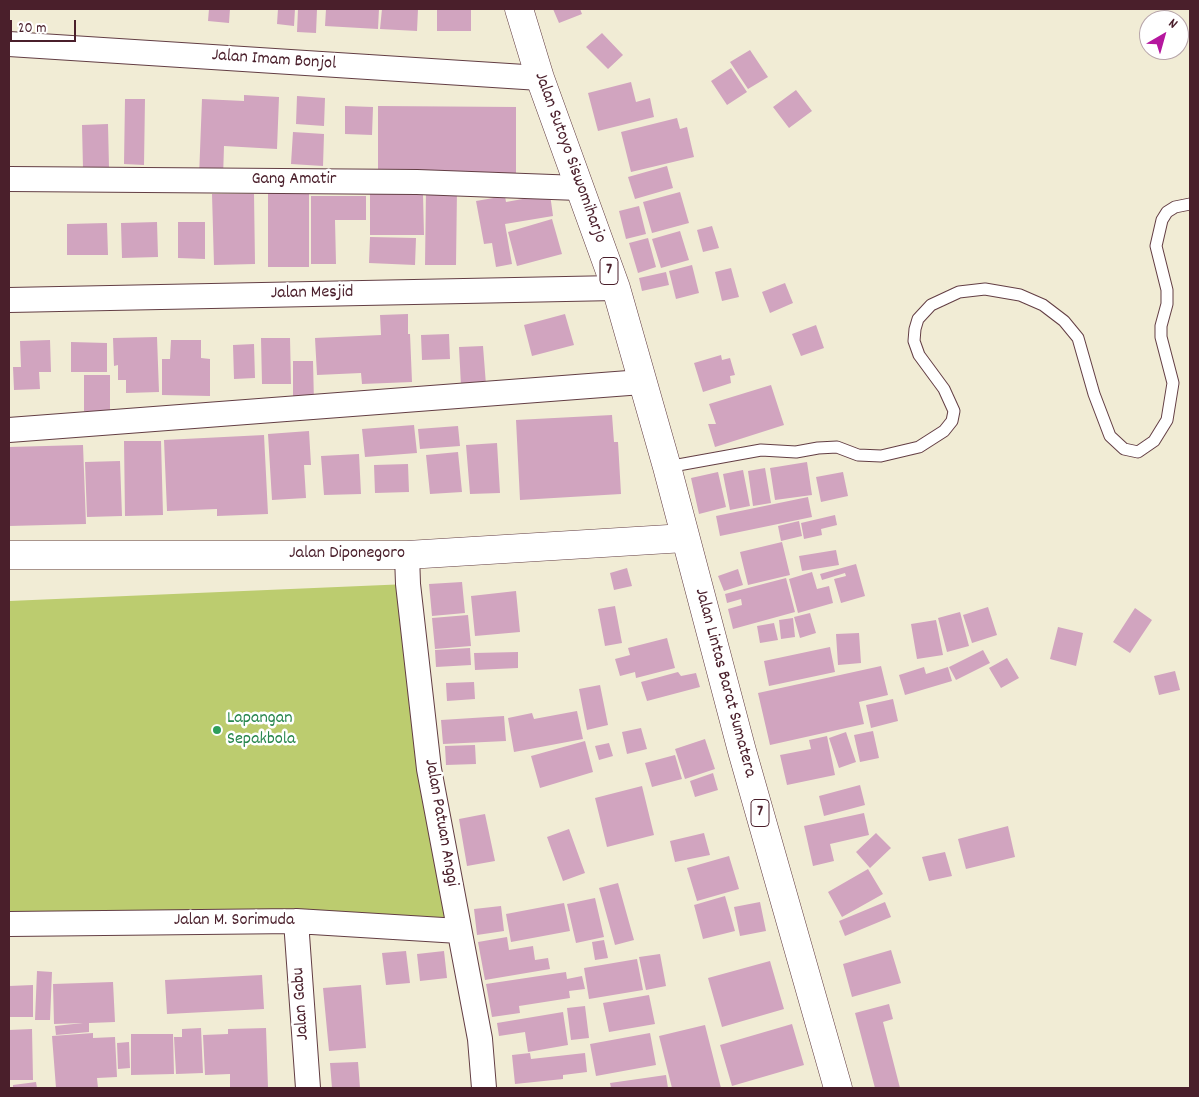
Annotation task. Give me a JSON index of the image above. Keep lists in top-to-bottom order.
{
  "streets": {
    "main road": [
      "Jalan Sutoyo Siswomiharjo",
      "7",
      "Jalan Diponegoro",
      "Jalan Lintas Barat Sumatera"
    ],
    "street": [
      "Jalan Imam Bonjol",
      "Gang Amatir",
      "Jalan Mesjid",
      "Jalan Patuan Anggi",
      "Jalan M. Sorimuda",
      "Jalan Gabu"
    ]
  },
  "crossings": [
    ["Jalan Imam Bonjol", "Jalan Sutoyo Siswomiharjo"],
    ["Jalan Sutoyo Siswomiharjo", "Gang Amatir"],
    ["Jalan Sutoyo Siswomiharjo", "Jalan Mesjid"],
    ["Jalan Sutoyo Siswomiharjo", "Jalan Diponegoro"],
    ["Jalan Sutoyo Siswomiharjo", "Jalan Lintas Barat Sumatera"],
    ["Jalan Diponegoro", "Jalan Lintas Barat Sumatera"],
    ["Jalan Diponegoro", "Jalan Patuan Anggi"],
    ["Jalan Patuan Anggi", "Jalan M. Sorimuda"],
    ["Jalan M. Sorimuda", "Jalan Gabu"]
  ],
  "places": ["Lapangan Sepakbola"],
  "scale_bar": "20 m",
  "north": "top right"
}
